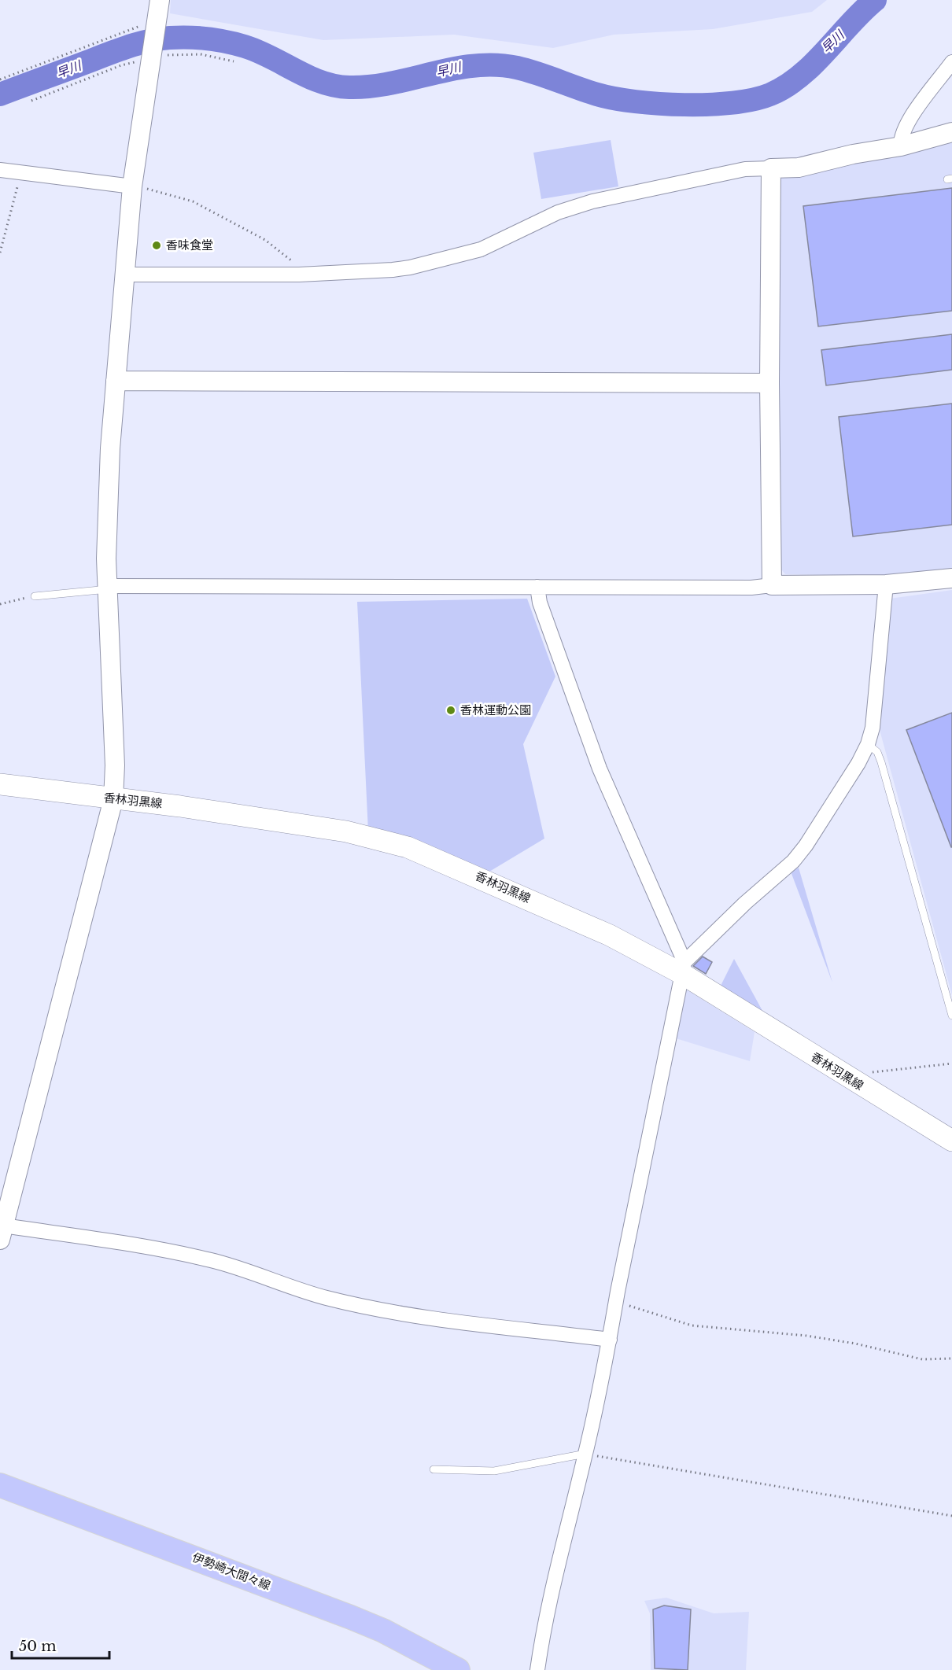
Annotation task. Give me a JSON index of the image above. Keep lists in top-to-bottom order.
{
  "streets": {
    "main road": ["香林羽黒線", "伊勢崎大間々線"]
  },
  "water": ["早川"],
  "places": ["香味食堂", "香林運動公園"],
  "scale_bar": "50 m"
}
